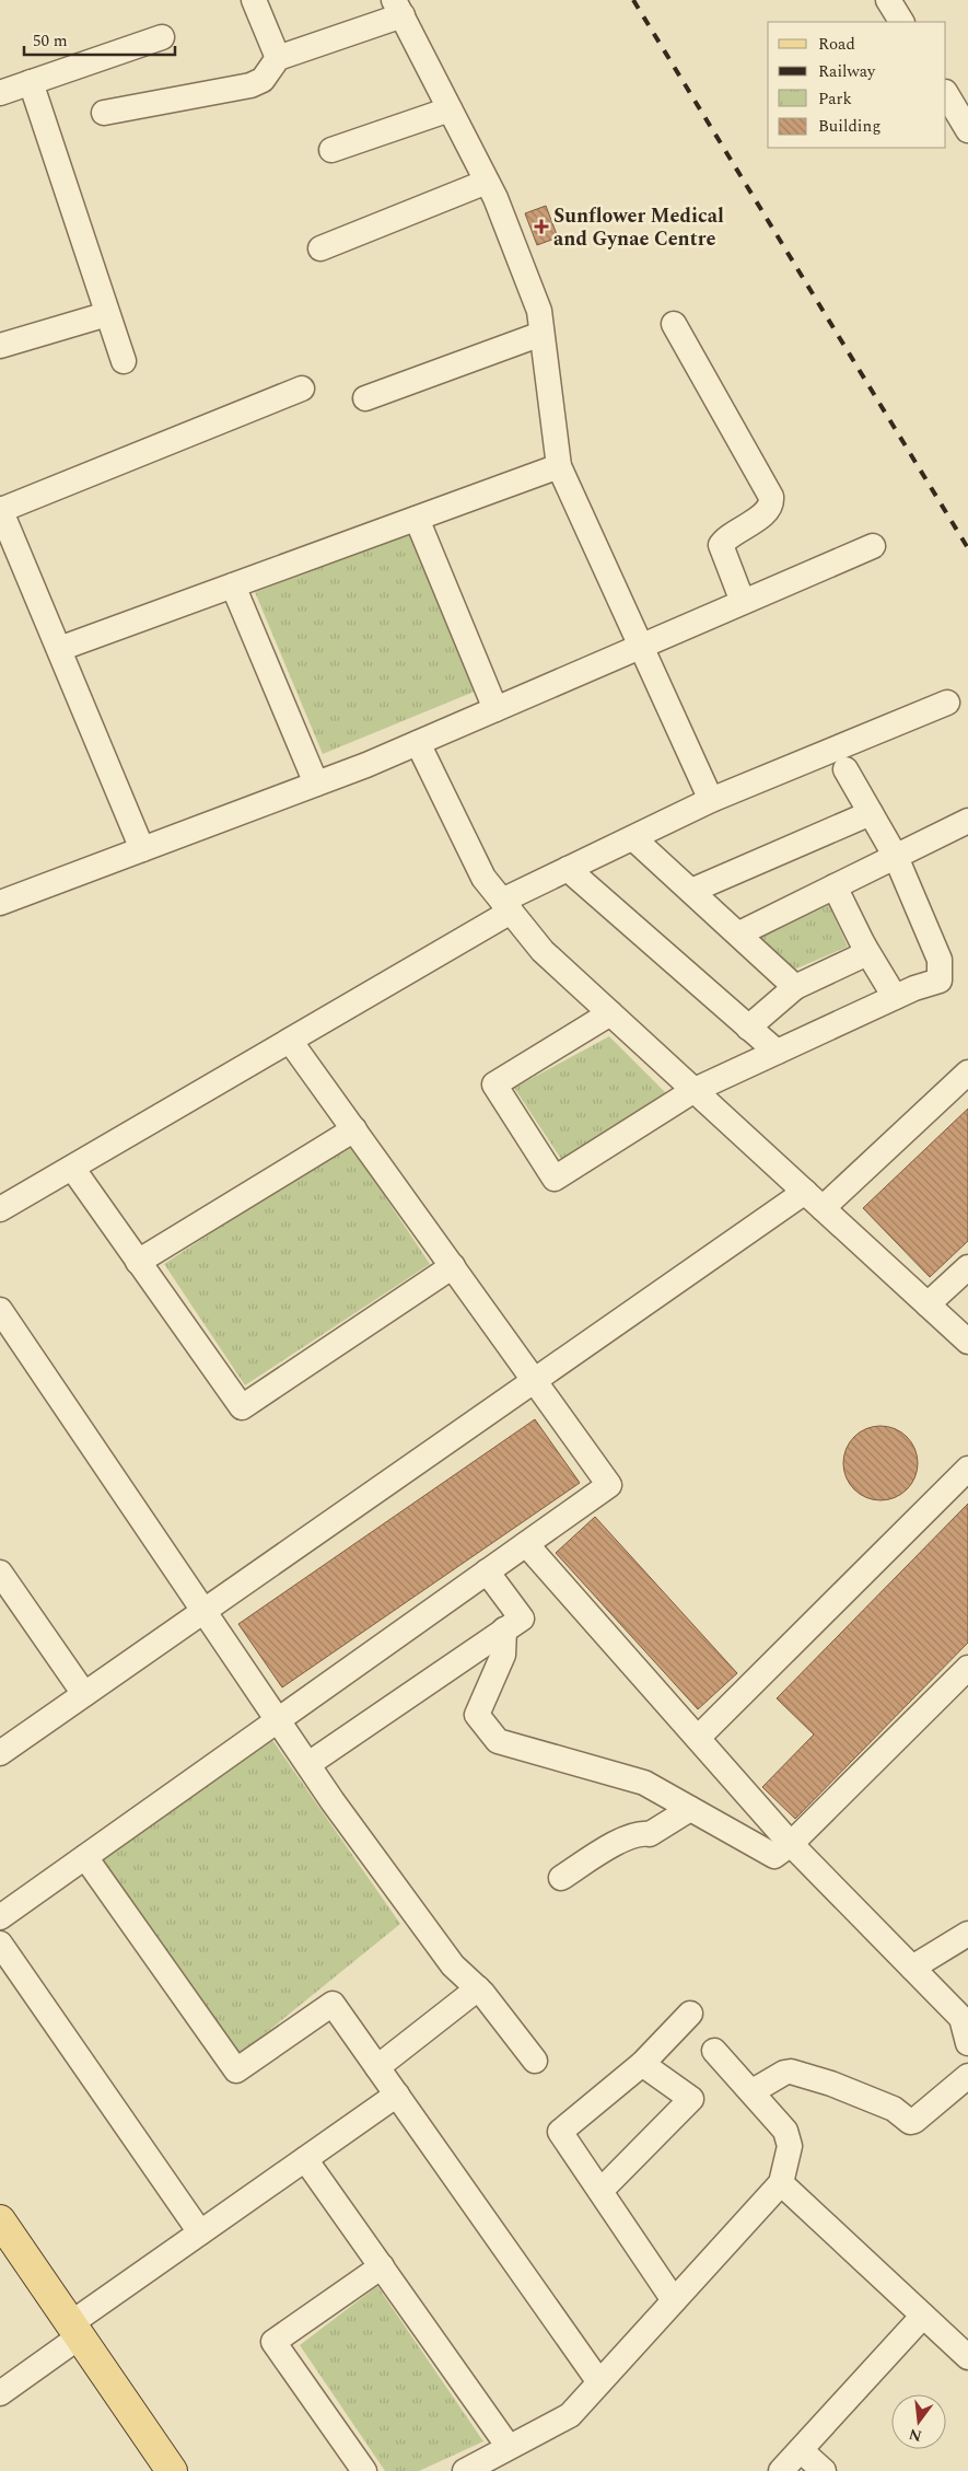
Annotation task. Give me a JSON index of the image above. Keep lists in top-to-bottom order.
{
  "places": {
    "health": ["Sunflower Medical and Gynae Centre"]
  },
  "legend": [
    "Road",
    "Railway",
    "Park",
    "Building"
  ],
  "scale_bar": "50 m",
  "north": "bottom"
}
